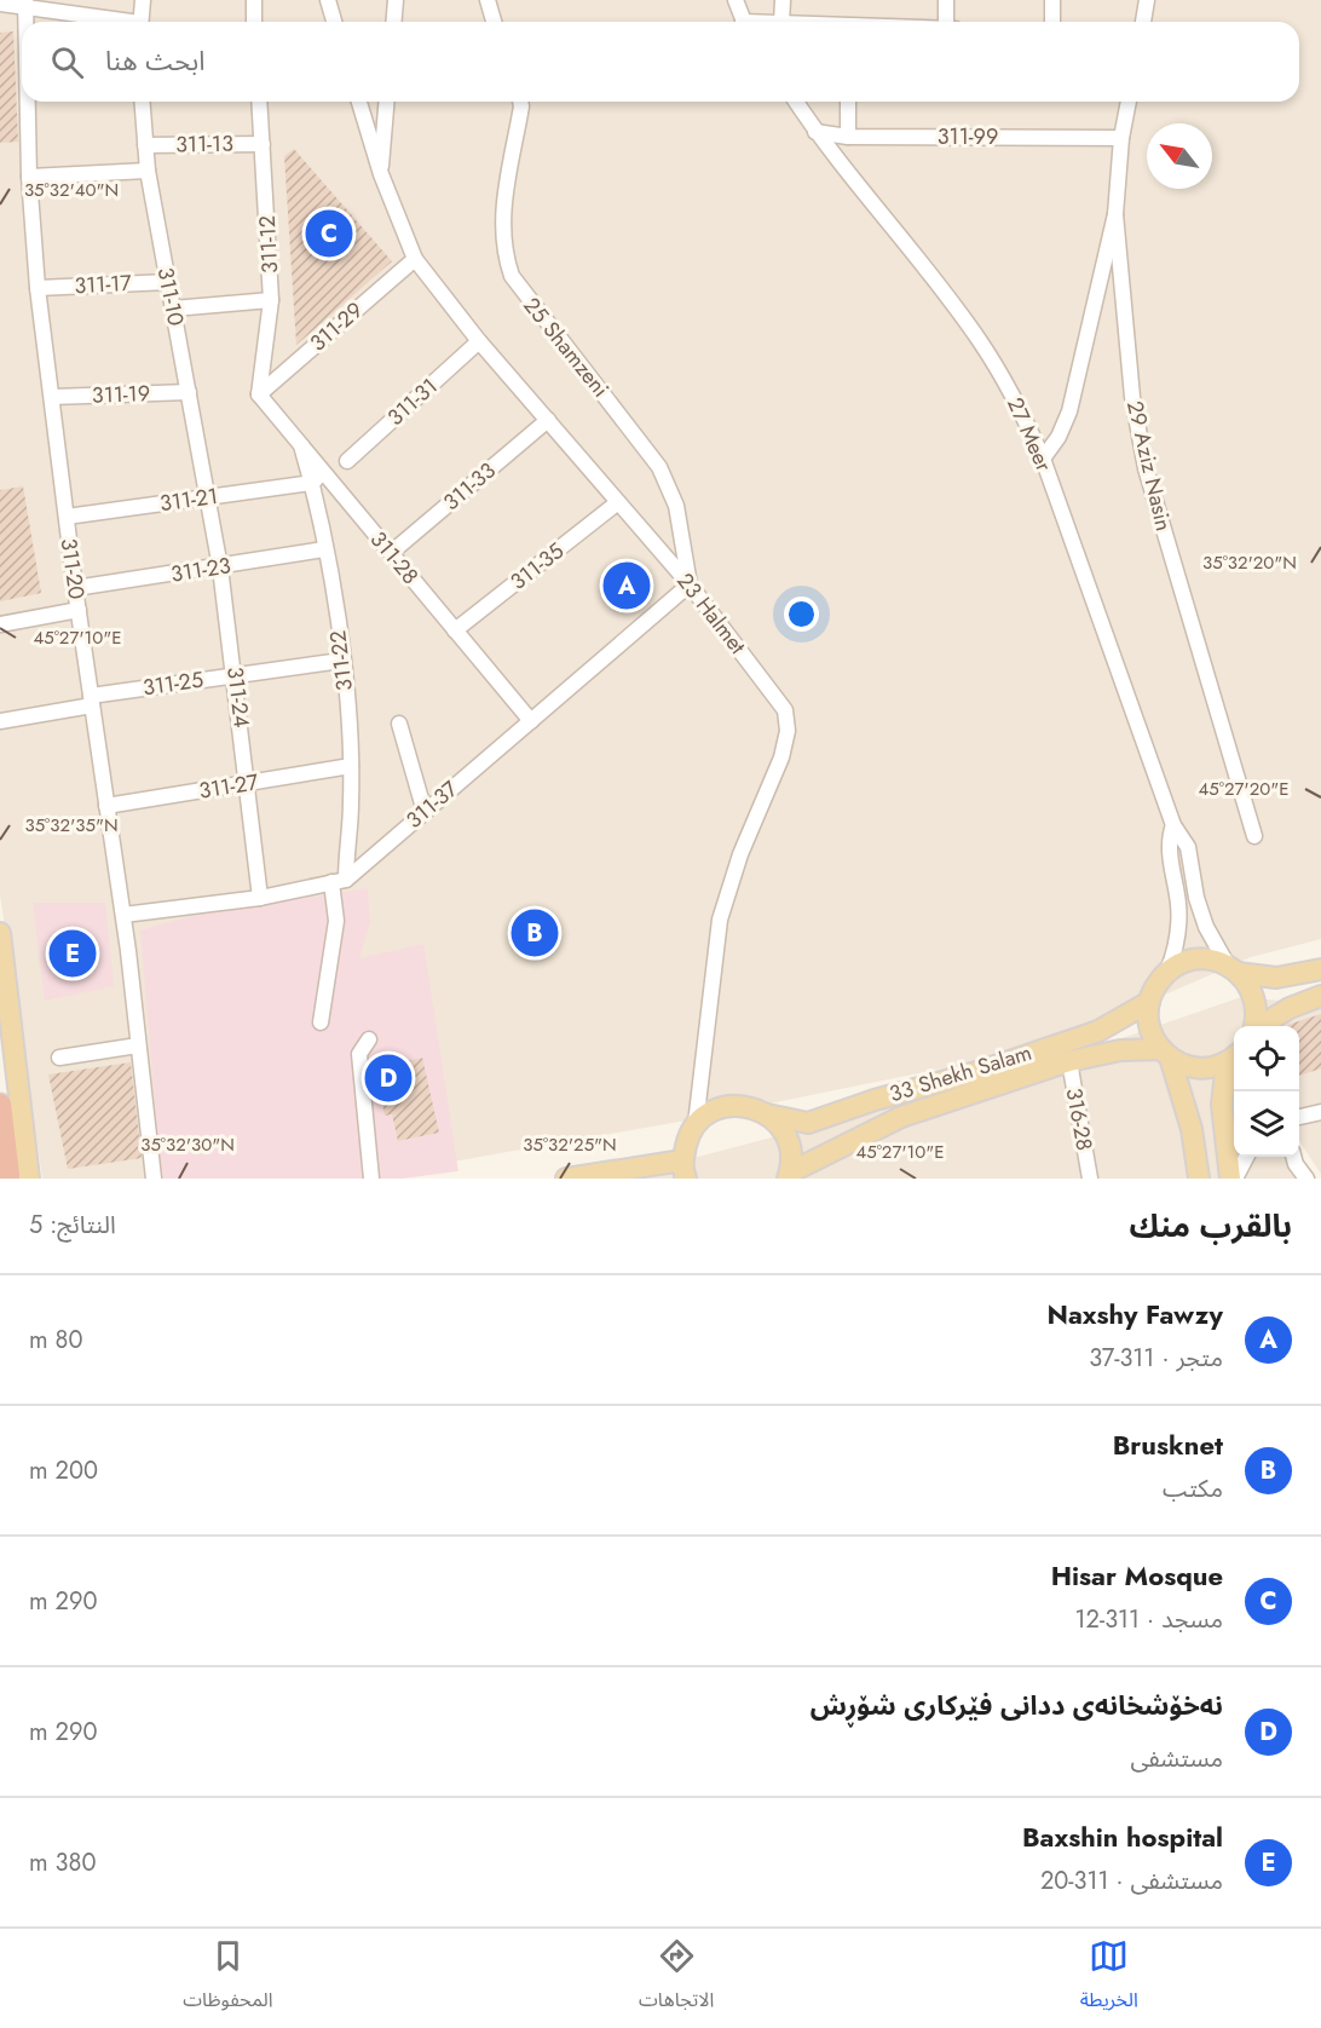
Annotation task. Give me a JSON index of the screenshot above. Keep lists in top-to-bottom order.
{
  "streets": {
    "main road": ["33 Shekh Salam"],
    "street": [
      "311-99",
      "311-13",
      "311-12",
      "311-17",
      "311-10",
      "311-29",
      "25 Shamzeni",
      "311-19",
      "311-31",
      "27 Meer",
      "29 Aziz Nasin",
      "311-33",
      "311-21",
      "311-28",
      "311-35",
      "311-20",
      "311-23",
      "23 Halmet",
      "311-22",
      "311-25",
      "311-24",
      "311-27",
      "311-37",
      "316-28"
    ]
  },
  "crossings": [
    ["311-99", "27 Meer"],
    ["311-99", "29 Aziz Nasin"],
    ["311-13", "311-12"],
    ["311-13", "311-10"],
    ["311-12", "311-29"],
    ["311-12", "311-22"],
    ["311-17", "311-10"],
    ["311-17", "311-20"],
    ["311-10", "311-19"],
    ["311-10", "311-21"],
    ["311-10", "311-24"],
    ["311-29", "23 Halmet"],
    ["311-29", "311-22"],
    ["25 Shamzeni", "23 Halmet"],
    ["25 Shamzeni", "311-37"],
    ["311-19", "311-20"],
    ["311-31", "23 Halmet"],
    ["27 Meer", "29 Aziz Nasin"],
    ["27 Meer", "33 Shekh Salam"],
    ["311-33", "311-28"],
    ["311-33", "23 Halmet"],
    ["311-21", "311-28"],
    ["311-21", "311-20"],
    ["311-21", "311-22"],
    ["311-21", "311-24"],
    ["311-28", "311-35"],
    ["311-28", "311-22"],
    ["311-28", "311-37"],
    ["311-35", "23 Halmet"],
    ["311-20", "311-23"],
    ["311-20", "311-25"],
    ["311-20", "311-27"],
    ["311-20", "311-37"],
    ["311-23", "311-22"],
    ["311-23", "311-24"],
    ["23 Halmet", "311-37"],
    ["23 Halmet", "33 Shekh Salam"],
    ["311-22", "311-25"],
    ["311-22", "311-27"],
    ["311-22", "311-37"],
    ["311-25", "311-24"],
    ["311-24", "311-27"],
    ["311-24", "311-37"],
    ["33 Shekh Salam", "316-28"]
  ],
  "north": "top left",
  "page": {
    "search": "ابحث هنا",
    "pins": [
      "C",
      "A",
      "B",
      "E",
      "D"
    ],
    "heading": ["بالقرب منك", "النتائج: 5"],
    "list": [
      {
        "mark": "A",
        "name": "Naxshy Fawzy",
        "note": "متجر · 311-37",
        "value": "80 m"
      },
      {
        "mark": "B",
        "name": "Brusknet",
        "note": "مكتب",
        "value": "200 m"
      },
      {
        "mark": "C",
        "name": "Hisar Mosque",
        "note": "مسجد · 311-12",
        "value": "290 m"
      },
      {
        "mark": "D",
        "name": "نەخۆشخانەی ددانی فێرکاری شۆڕش",
        "note": "مستشفى",
        "value": "290 m"
      },
      {
        "mark": "E",
        "name": "Baxshin hospital",
        "note": "مستشفى · 311-20",
        "value": "380 m"
      }
    ],
    "nav": ["الخريطة", "الاتجاهات", "المحفوظات"]
  },
  "coordinates": [
    "35°32'40\"N",
    "35°32'20\"N",
    "45°27'10\"E",
    "45°27'20\"E",
    "35°32'35\"N",
    "35°32'30\"N",
    "35°32'25\"N"
  ]
}
